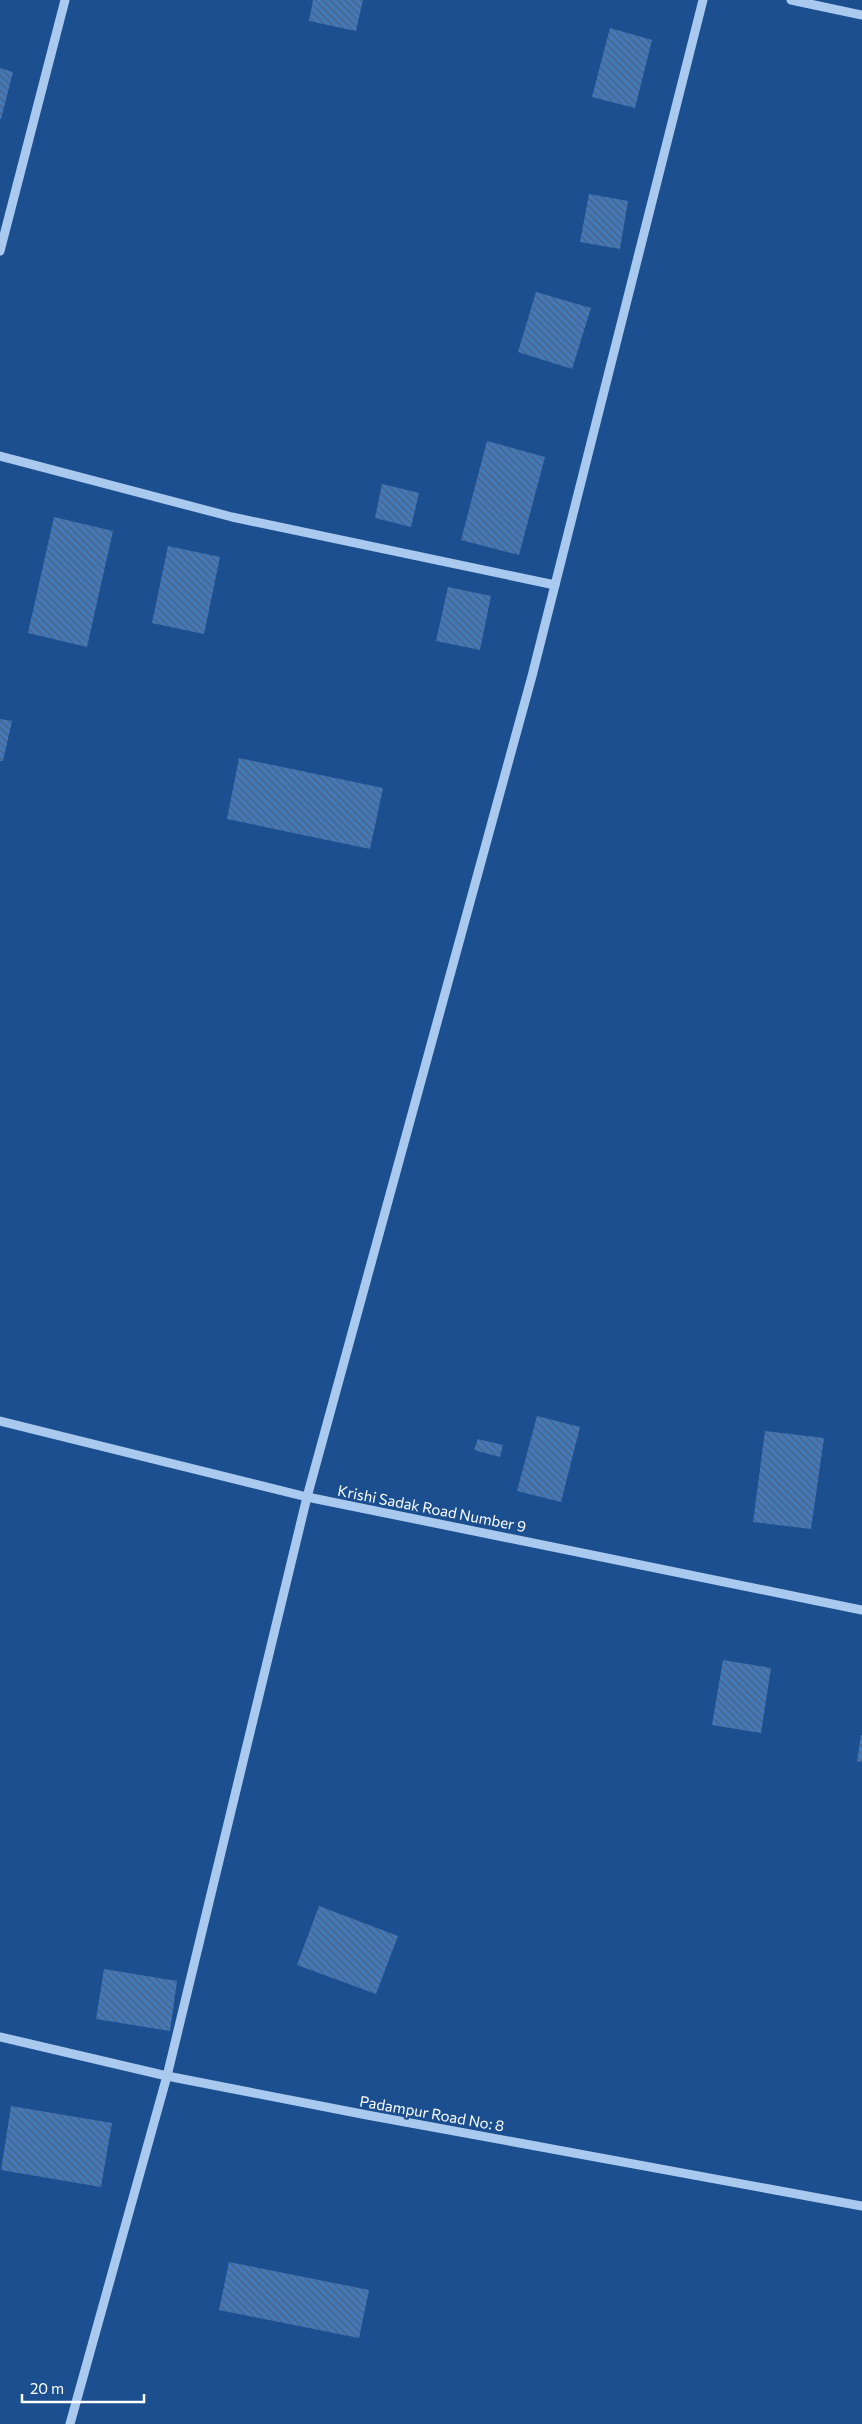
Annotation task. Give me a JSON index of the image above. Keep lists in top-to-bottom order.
{
  "streets": {
    "street": ["Krishi Sadak Road Number 9", "Padampur Road No: 8"]
  },
  "scale_bar": "20 m"
}
